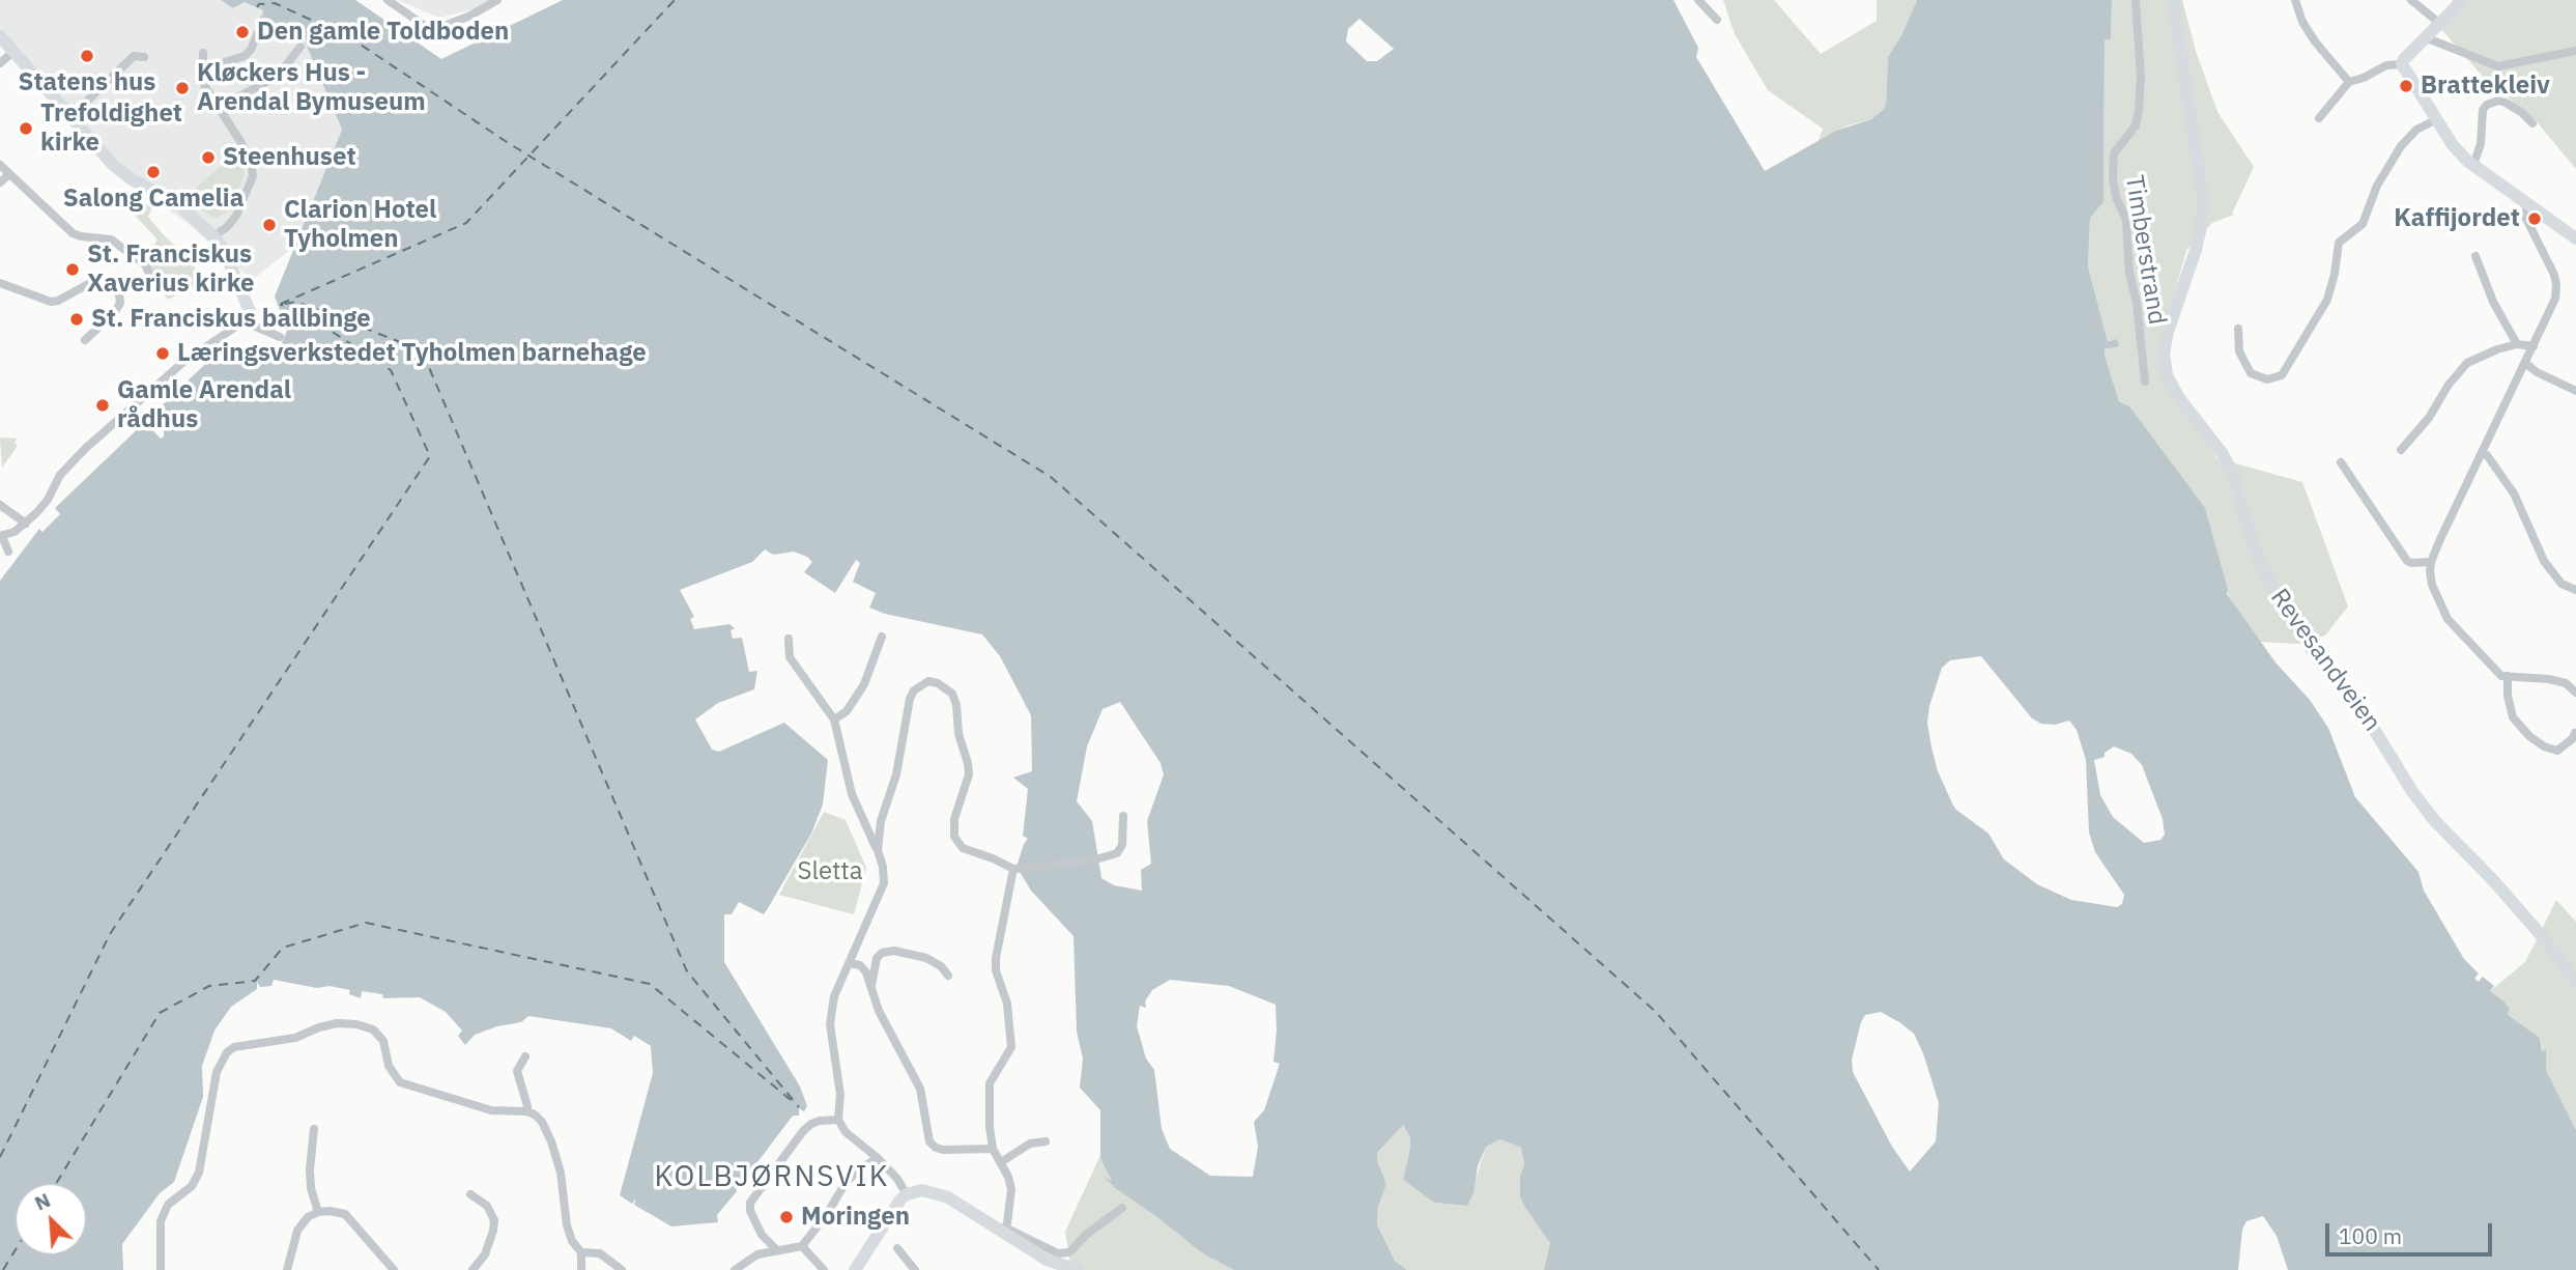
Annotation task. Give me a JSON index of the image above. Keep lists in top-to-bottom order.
{
  "streets": {
    "main road": ["Revesandveien"],
    "street": ["Timberstrand"]
  },
  "districts": ["KOLBJØRNSVIK"],
  "parks": ["Sletta"],
  "places": [
    "Den gamle Toldboden",
    "Statens hus",
    "Brattekleiv",
    "Kløckers Hus - Arendal Bymuseum",
    "Trefoldighet kirke",
    "Steenhuset",
    "Salong Camelia",
    "Kaffijordet",
    "Clarion Hotel Tyholmen",
    "St. Franciskus Xaverius kirke",
    "St. Franciskus ballbinge",
    "Læringsverkstedet Tyholmen barnehage",
    "Gamle Arendal rådhus",
    "Moringen"
  ],
  "scale_bar": "100 m",
  "north": "top left"
}
